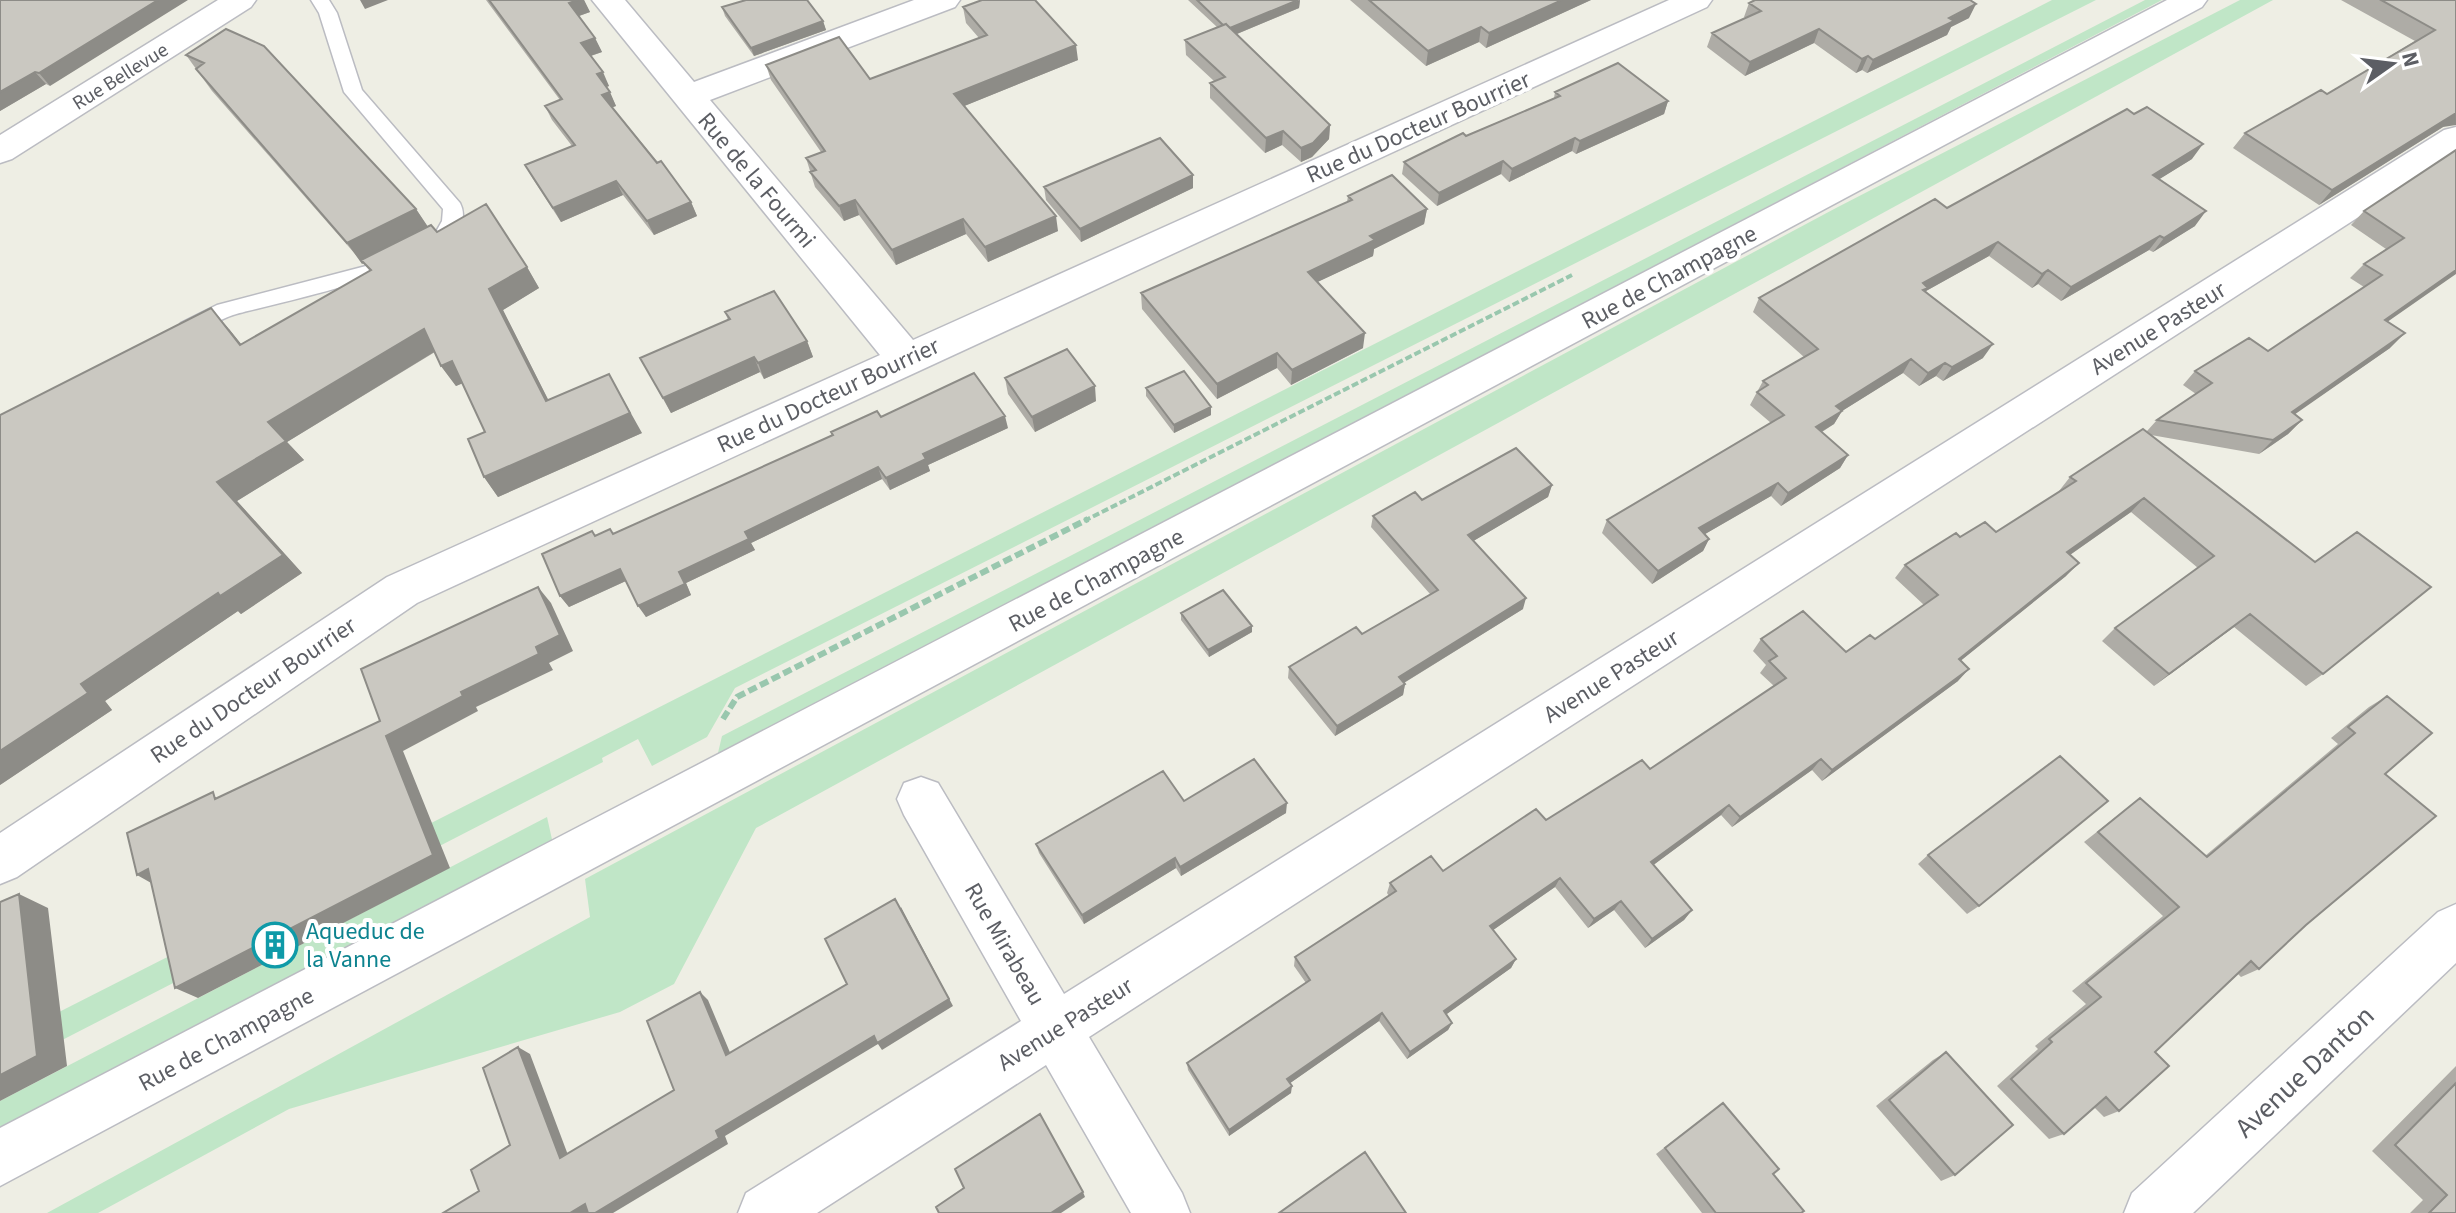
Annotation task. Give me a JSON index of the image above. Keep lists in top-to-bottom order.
{
  "streets": {
    "street": [
      "Rue Bellevue",
      "Rue du Docteur Bourrier",
      "Rue de la Fourmi",
      "Rue de Champagne",
      "Avenue Pasteur",
      "Rue Mirabeau",
      "Avenue Danton"
    ]
  },
  "crossings": [
    ["Rue du Docteur Bourrier", "Rue de la Fourmi"],
    ["Avenue Pasteur", "Rue Mirabeau"]
  ],
  "places": {
    "building": ["Aqueduc de la Vanne"]
  },
  "north": "right"
}
